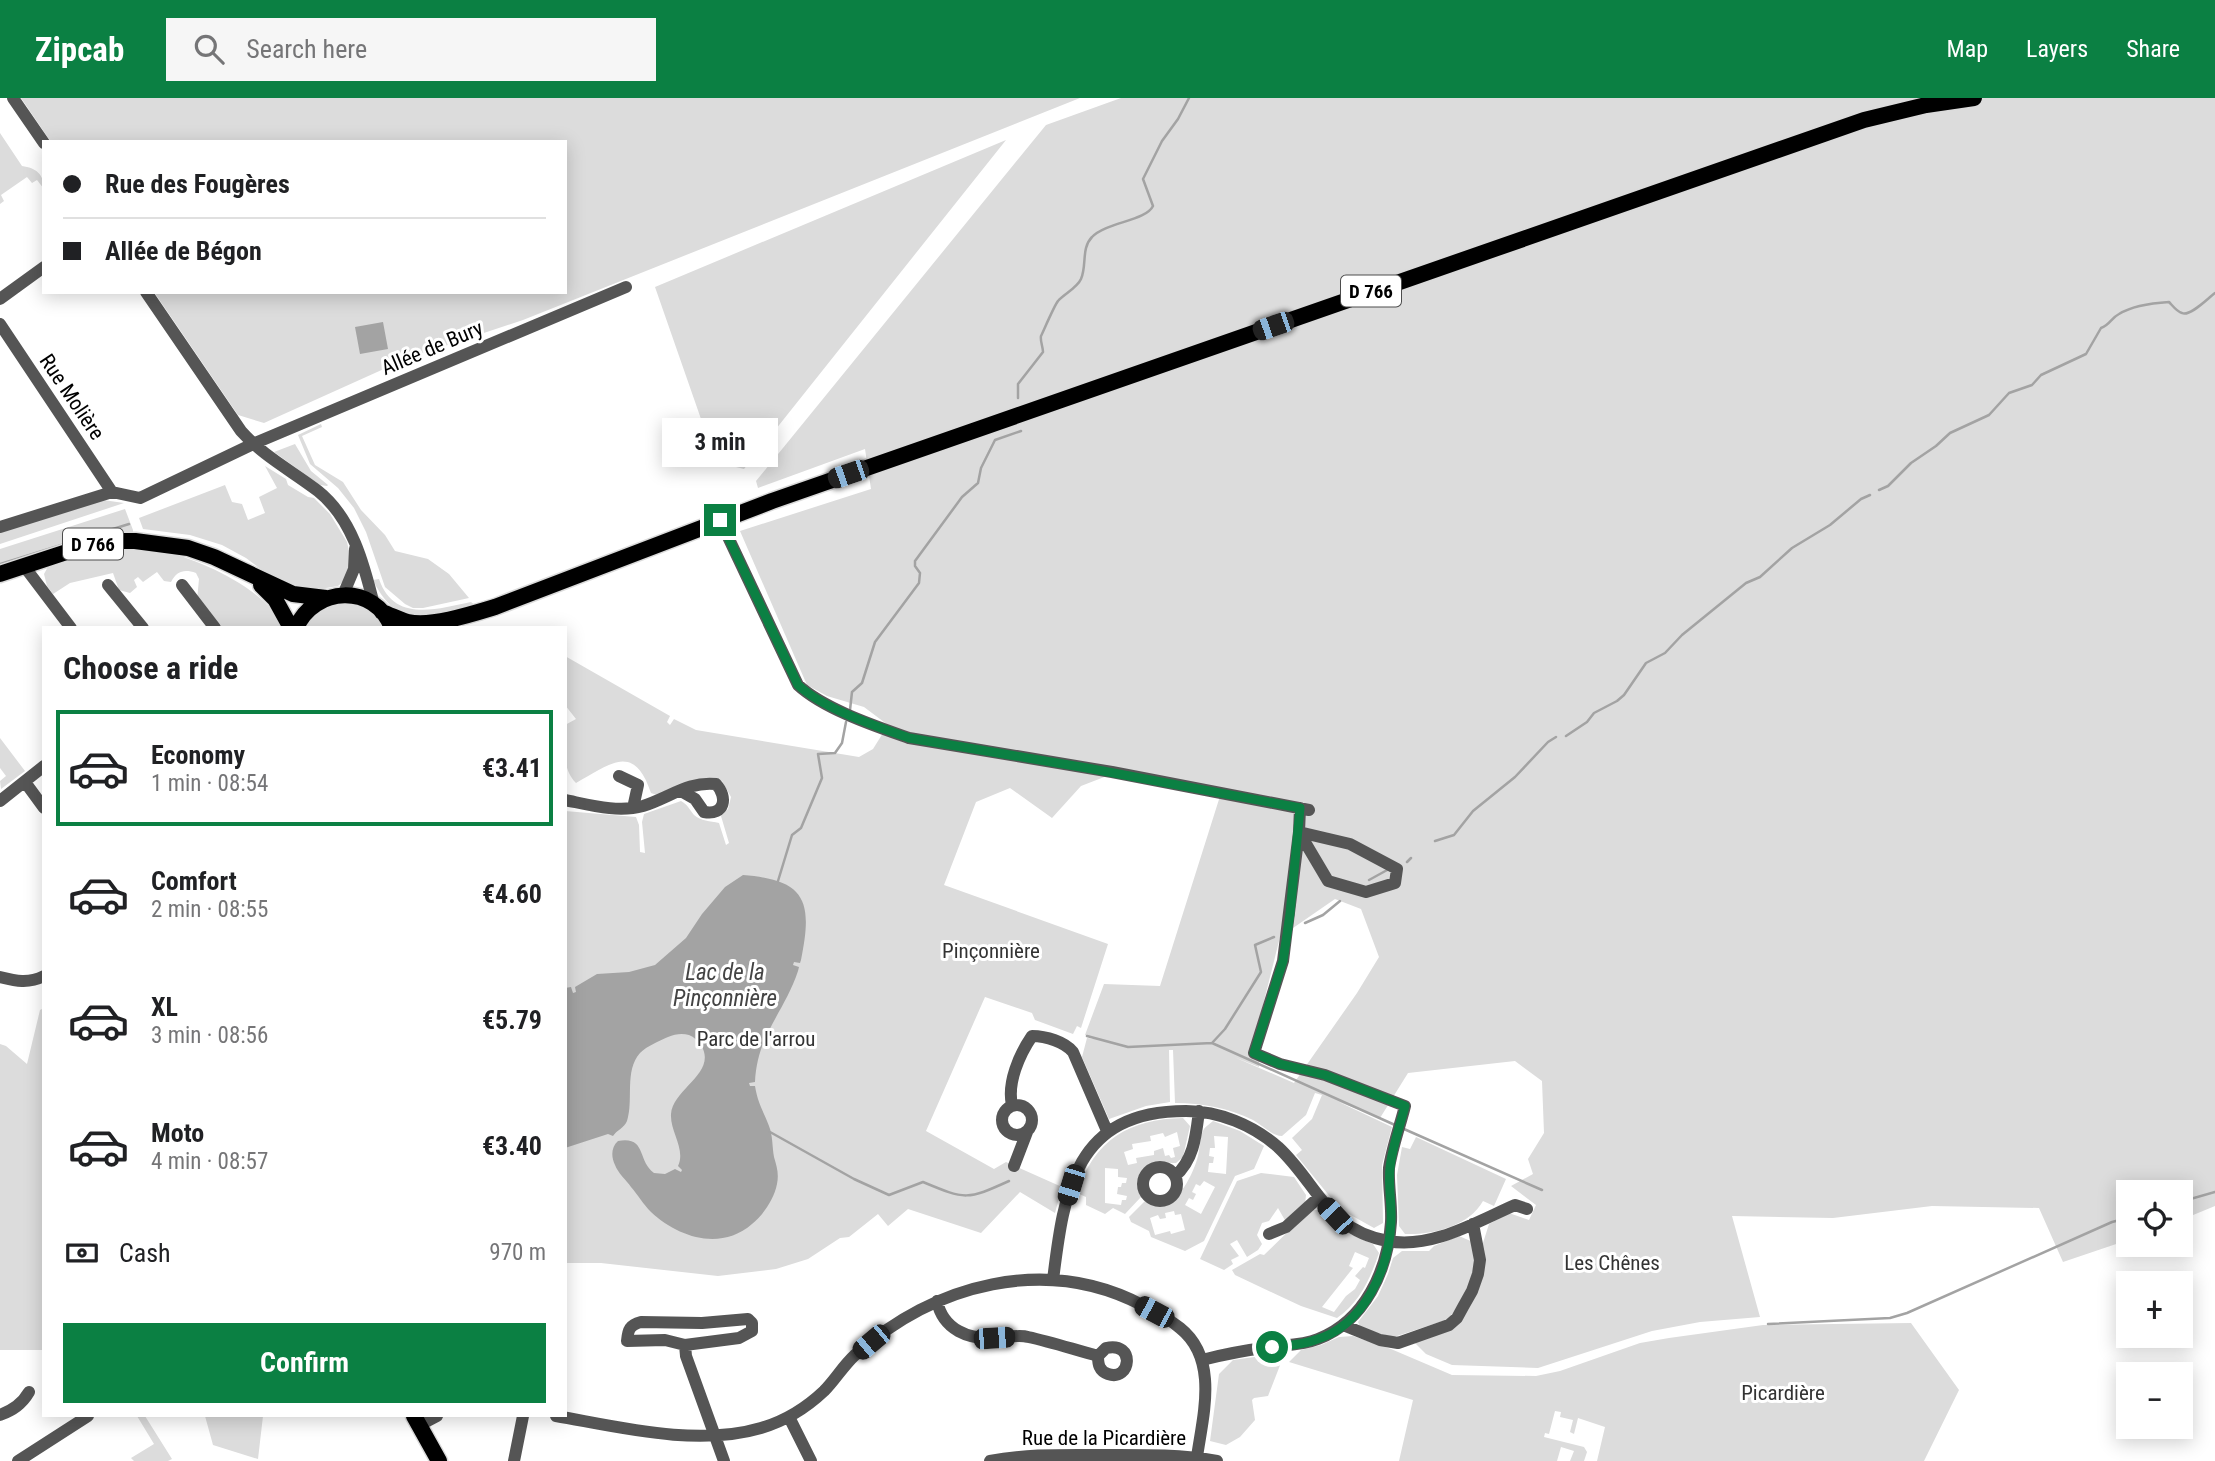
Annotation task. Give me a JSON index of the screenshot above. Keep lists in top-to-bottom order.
{
  "streets": {
    "main road": ["D 766"],
    "street": ["Allée de Bury", "Rue Molière", "Rue de la Picardière"]
  },
  "crossings": [
    ["Allée de Bury", "Rue Molière"]
  ],
  "water": ["Lac de la Pinçonnière"],
  "parks": [
    "Pinçonnière",
    "Parc de l'arrou",
    "Les Chênes",
    "Picardière"
  ],
  "page": {
    "header": "Zipcab",
    "search": "Search here",
    "nav": ["Map", "Layers", "Share"],
    "banner": ["Rue des Fougères", "Allée de Bégon"],
    "bubble": "3 min",
    "heading": "Choose a ride",
    "list": [
      {
        "name": "Economy",
        "note": "1 min · 08:54",
        "value": "€3.41"
      },
      {
        "name": "Comfort",
        "note": "2 min · 08:55",
        "value": "€4.60"
      },
      {
        "name": "XL",
        "note": "3 min · 08:56",
        "value": "€5.79"
      },
      {
        "name": "Moto",
        "note": "4 min · 08:57",
        "value": "€3.40"
      }
    ],
    "map_buttons": ["+", "−"],
    "pay": ["Cash", "970 m"],
    "buttons": "Confirm"
  }
}
